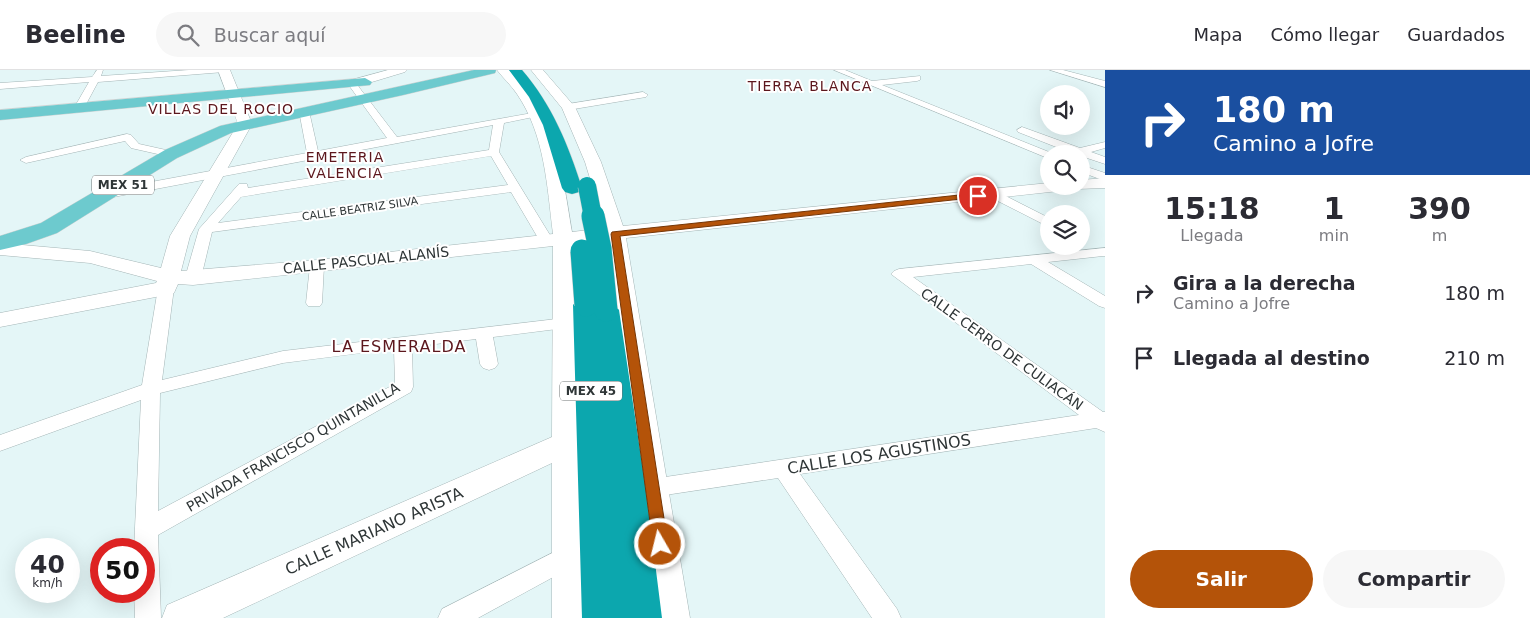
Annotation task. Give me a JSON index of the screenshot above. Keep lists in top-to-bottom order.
{
  "streets": {
    "highway": ["MEX 45"],
    "main road": ["MEX 51", "CALLE PASCUAL ALANÍS", "CALLE MARIANO ARISTA"],
    "street": [
      "CALLE BEATRIZ SILVA",
      "CALLE CERRO DE CULIACÁN",
      "PRIVADA FRANCISCO QUINTANILLA",
      "CALLE LOS AGUSTINOS"
    ]
  },
  "crossings": [
    ["CALLE CERRO DE CULIACÁN", "CALLE LOS AGUSTINOS"],
    ["MEX 45", "CALLE LOS AGUSTINOS"]
  ],
  "districts": [
    "TIERRA BLANCA",
    "VILLAS DEL ROCIO",
    "EMETERIA VALENCIA",
    "LA ESMERALDA"
  ],
  "page": {
    "header": "Beeline",
    "search": "Buscar aquí",
    "nav": ["Mapa", "Cómo llegar", "Guardados"],
    "turn": ["180 m", "Camino a Jofre"],
    "eta": [
      "15:18",
      "Llegada",
      "1",
      "min",
      "390",
      "m"
    ],
    "list": [
      {
        "name": "Gira a la derecha",
        "note": "Camino a Jofre",
        "value": "180 m"
      },
      {
        "name": "Llegada al destino",
        "value": "210 m"
      }
    ],
    "speed": "40 km/h",
    "limit": "50",
    "buttons": ["Salir", "Compartir"]
  }
}
